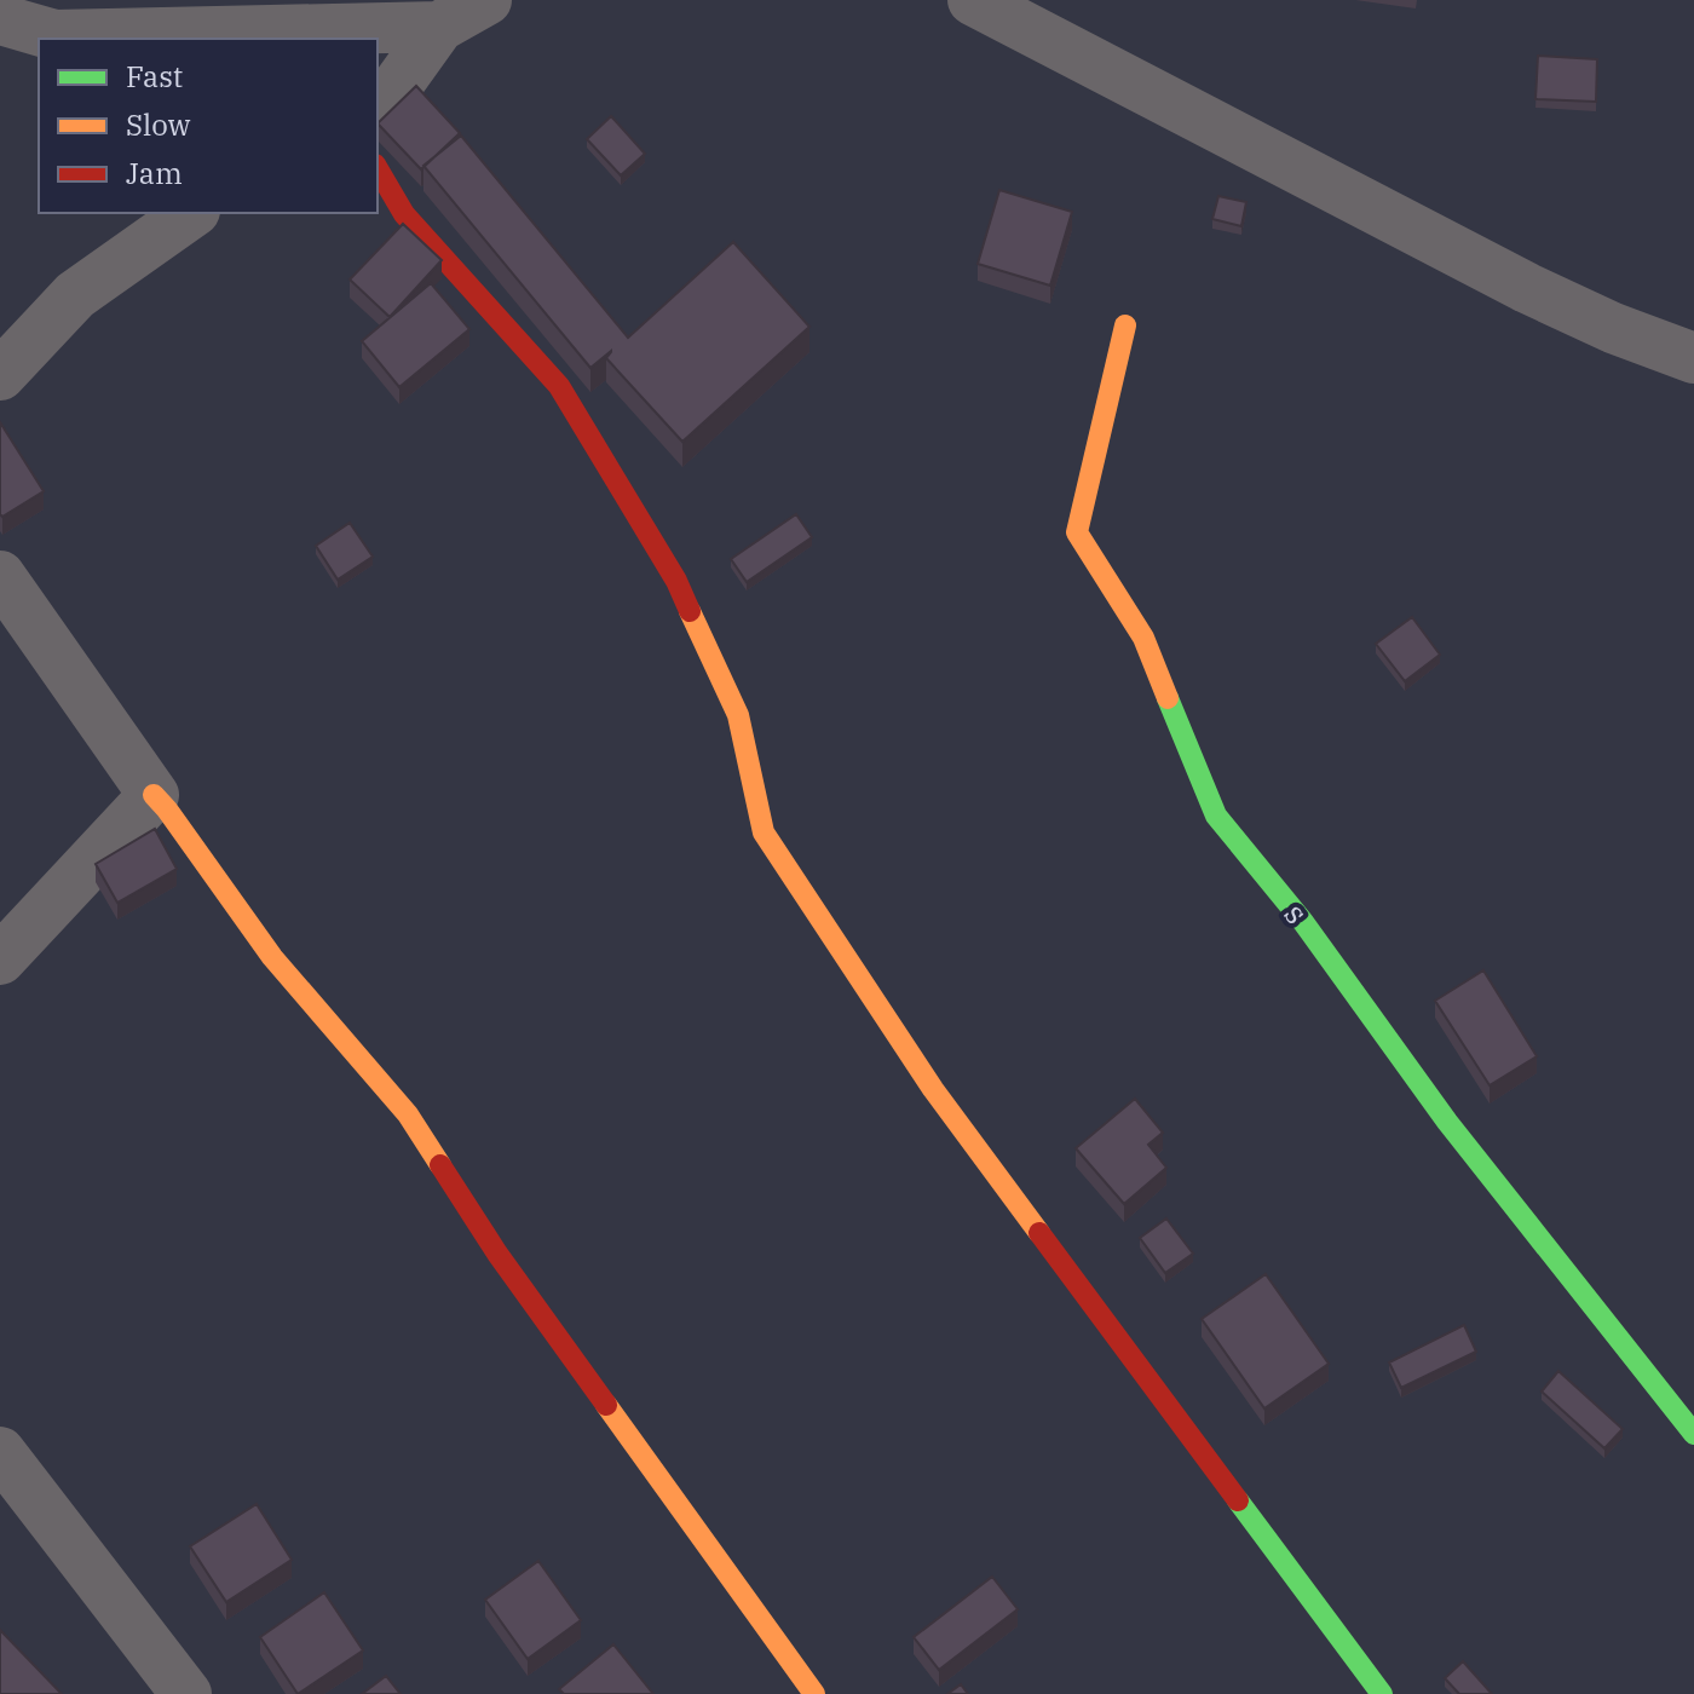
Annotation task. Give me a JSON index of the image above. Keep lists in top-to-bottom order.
{
  "streets": {
    "street": ["s"]
  },
  "legend": ["Fast", "Slow", "Jam"]
}
